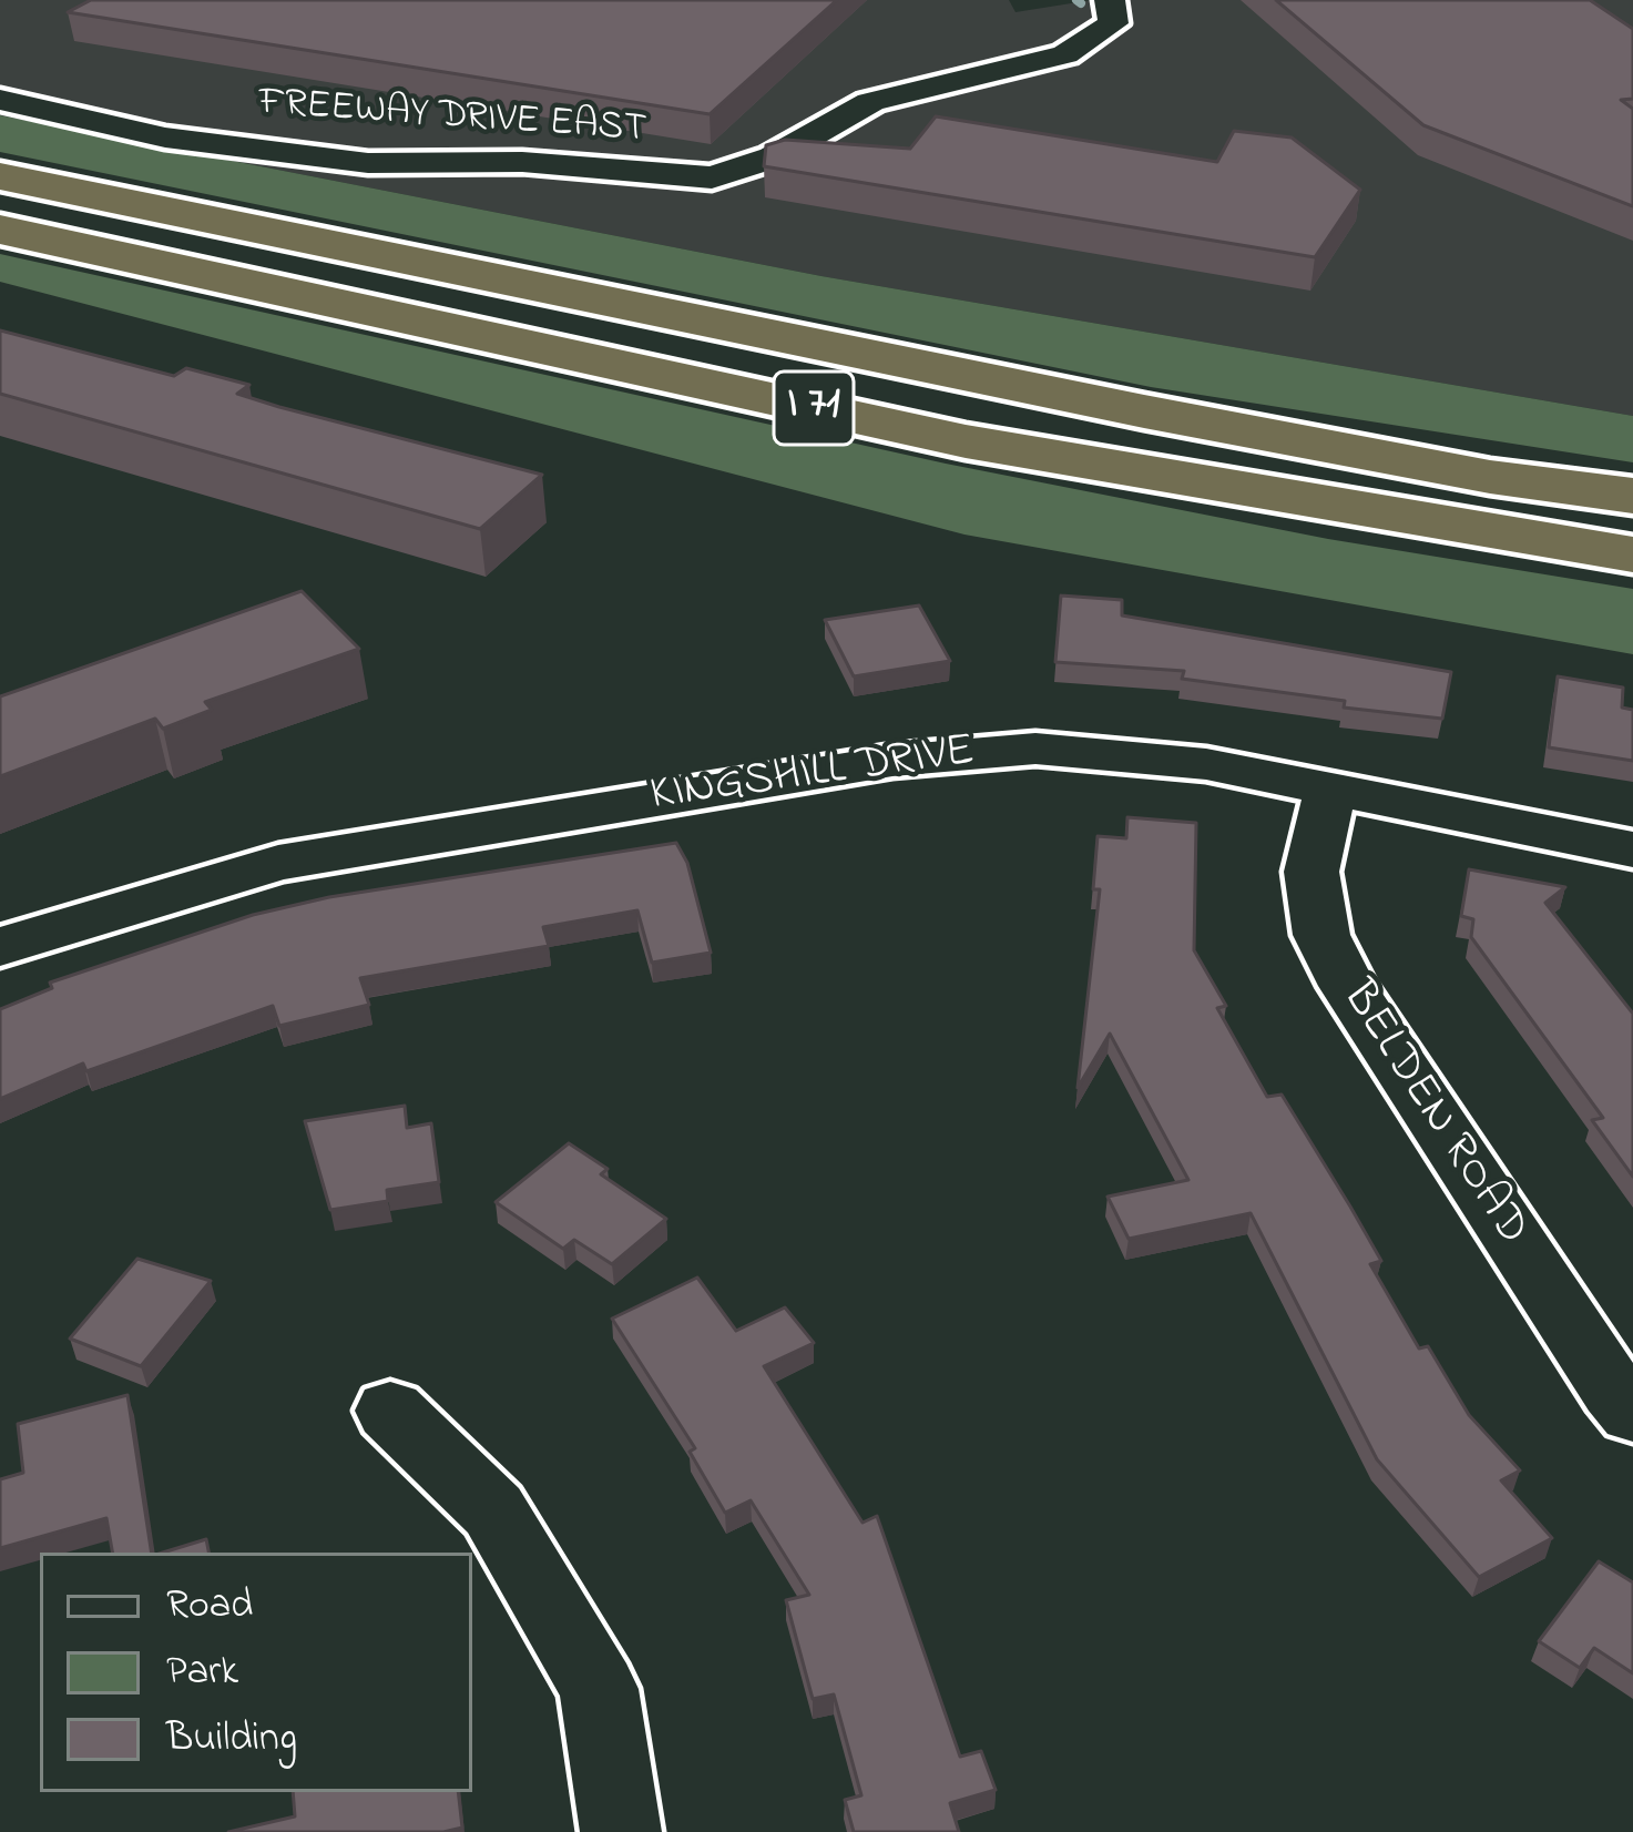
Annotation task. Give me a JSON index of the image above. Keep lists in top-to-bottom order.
{
  "streets": {
    "highway": ["I 71"],
    "street": ["FREEWAY DRIVE EAST", "KINGSHILL DRIVE", "BELDEN ROAD"]
  },
  "crossings": [
    ["KINGSHILL DRIVE", "BELDEN ROAD"]
  ],
  "legend": ["Road", "Park", "Building"]
}
